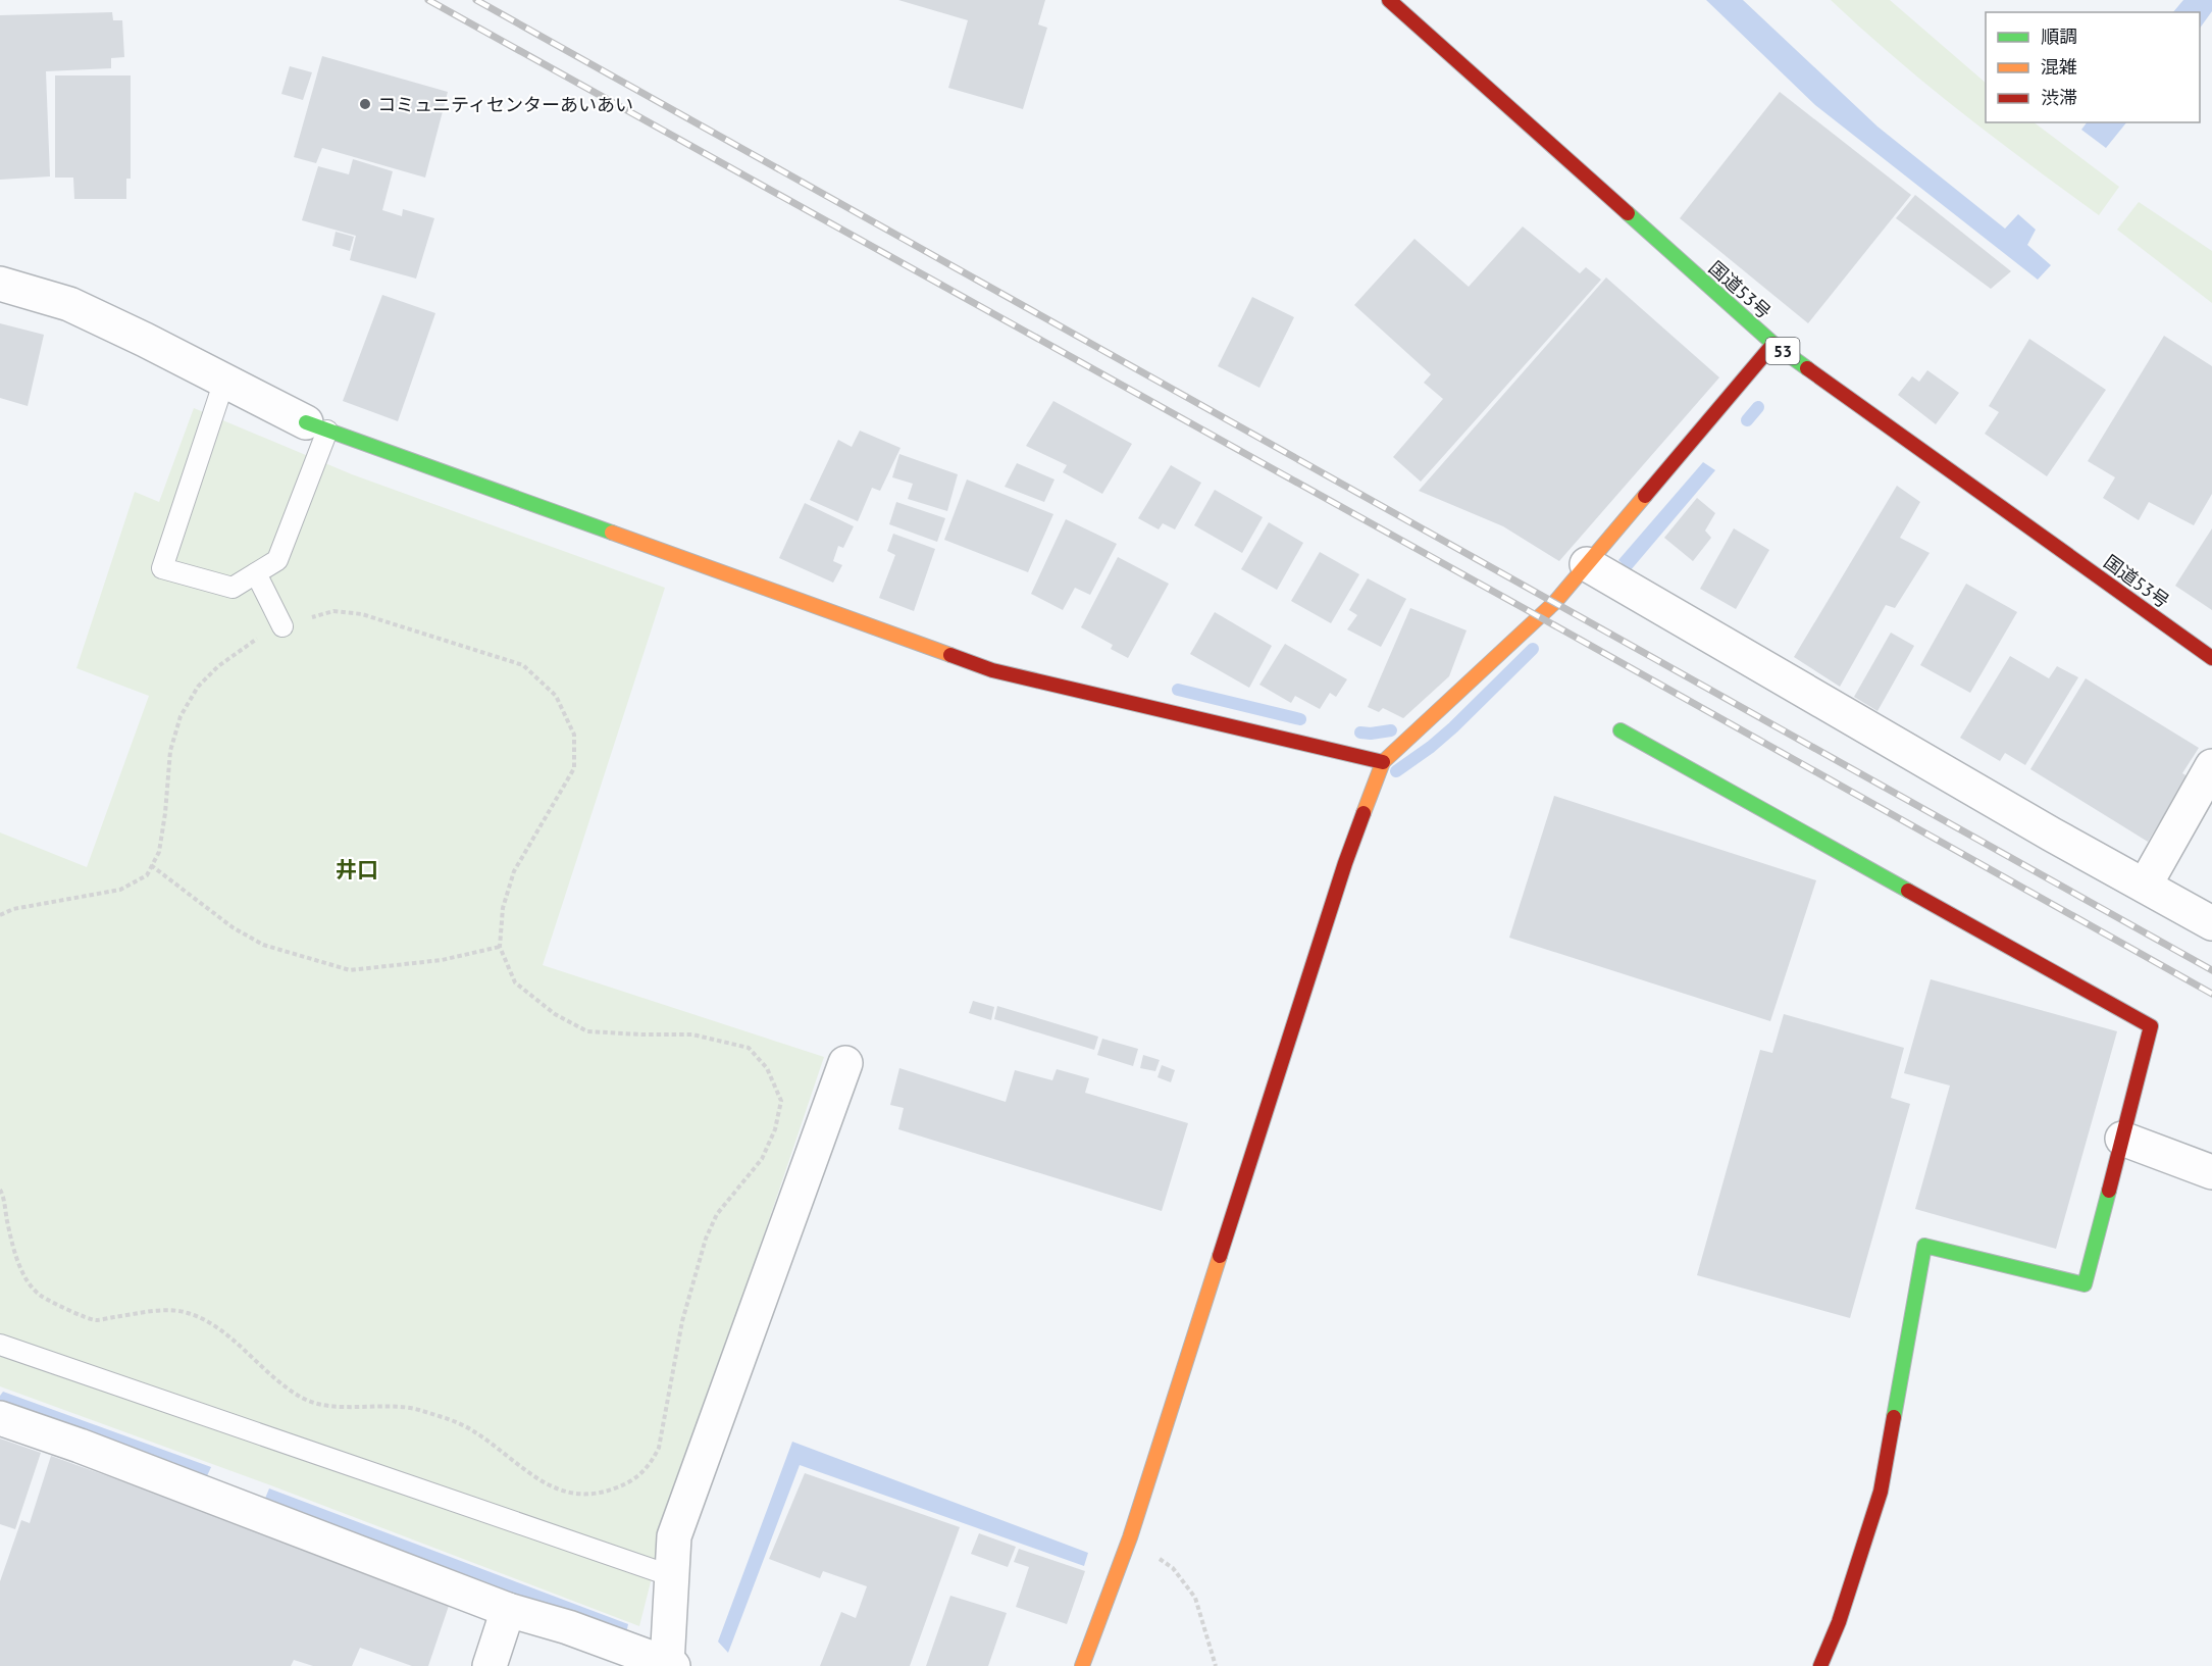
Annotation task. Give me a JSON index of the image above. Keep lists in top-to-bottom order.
{
  "streets": {
    "main road": ["国道53号", "53"]
  },
  "districts": ["井口"],
  "places": ["コミュニティセンターあいあい"],
  "legend": ["順調", "混雑", "渋滞"]
}
